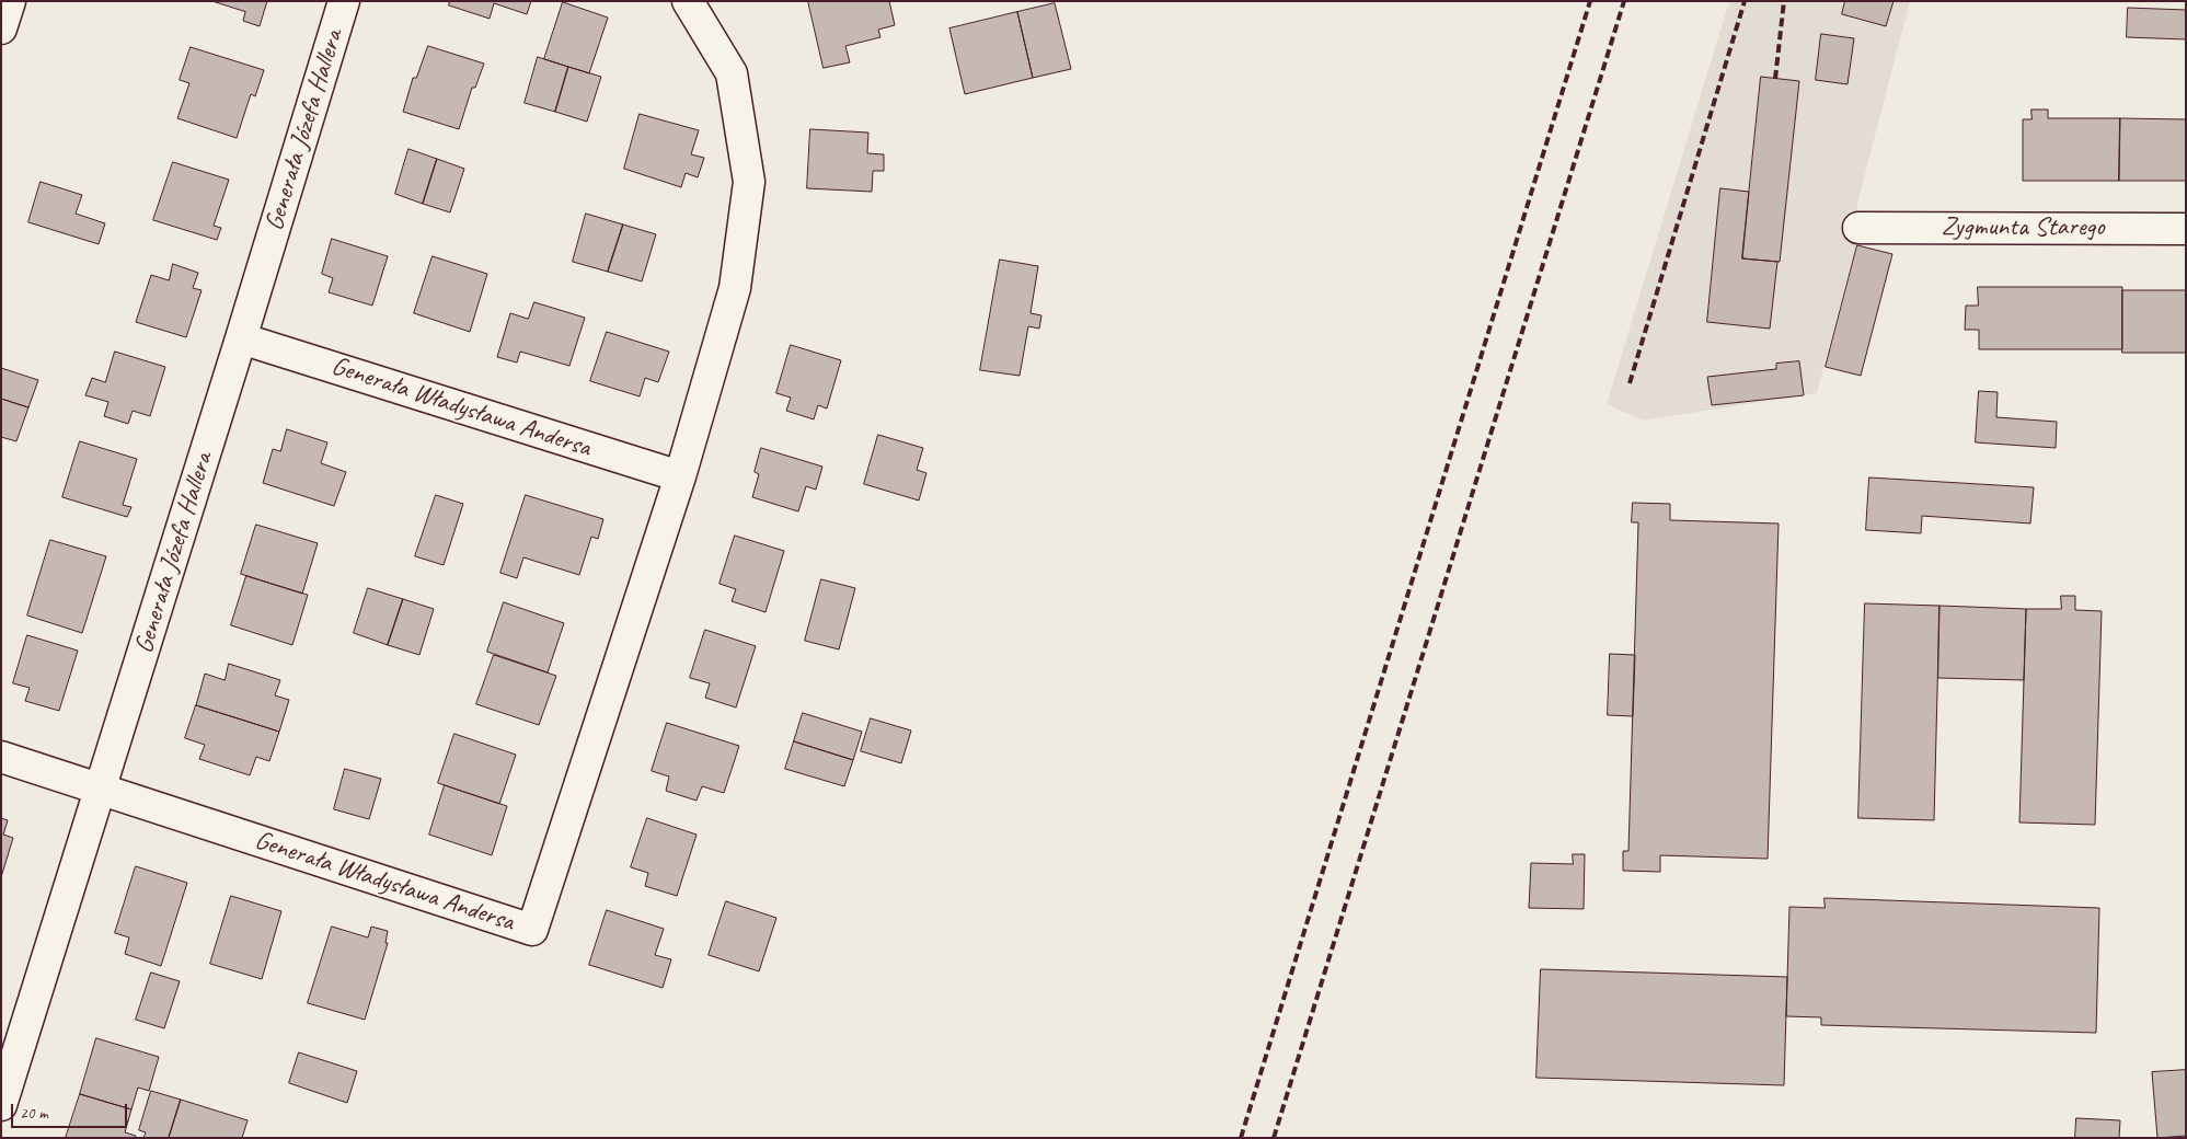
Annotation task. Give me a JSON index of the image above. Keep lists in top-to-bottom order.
{
  "streets": {
    "street": ["Generała Józefa Hallera", "Zygmunta Starego", "Generała Władysława Andersa"]
  },
  "crossings": [
    ["Generała Józefa Hallera", "Generała Władysława Andersa"]
  ],
  "scale_bar": "20 m"
}
